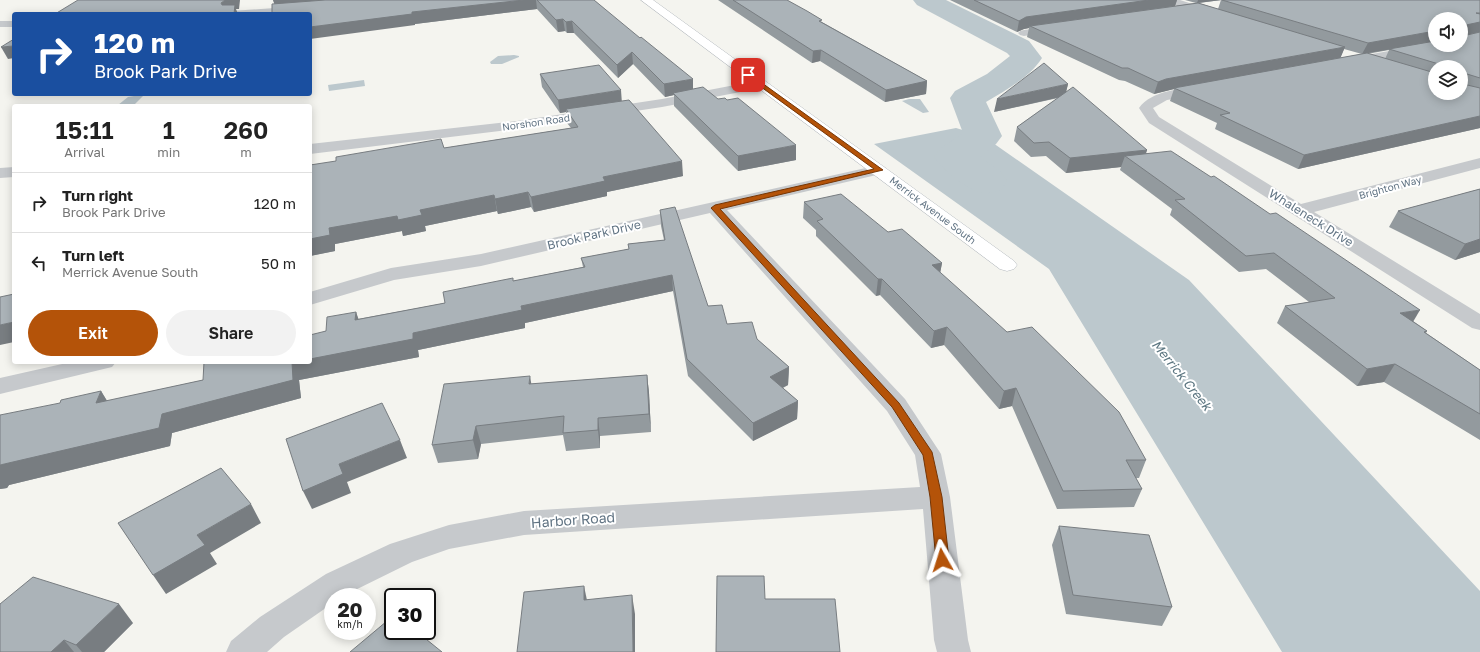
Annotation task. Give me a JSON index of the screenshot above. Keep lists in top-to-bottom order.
{
  "streets": {
    "street": [
      "Norshon Road",
      "Brighton Way",
      "Merrick Avenue South",
      "Whaleneck Drive",
      "Brook Park Drive",
      "Harbor Road"
    ]
  },
  "crossings": [
    ["Norshon Road", "Merrick Avenue South"],
    ["Brighton Way", "Whaleneck Drive"],
    ["Merrick Avenue South", "Brook Park Drive"]
  ],
  "water": ["Merrick Creek"],
  "page": {
    "turn": ["120 m", "Brook Park Drive"],
    "eta": [
      "15:11",
      "Arrival",
      "1",
      "min",
      "260",
      "m"
    ],
    "list": [
      {
        "name": "Turn right",
        "note": "Brook Park Drive",
        "value": "120 m"
      },
      {
        "name": "Turn left",
        "note": "Merrick Avenue South",
        "value": "50 m"
      }
    ],
    "buttons": ["Exit", "Share"],
    "speed": "20 km/h",
    "limit": "30"
  }
}
